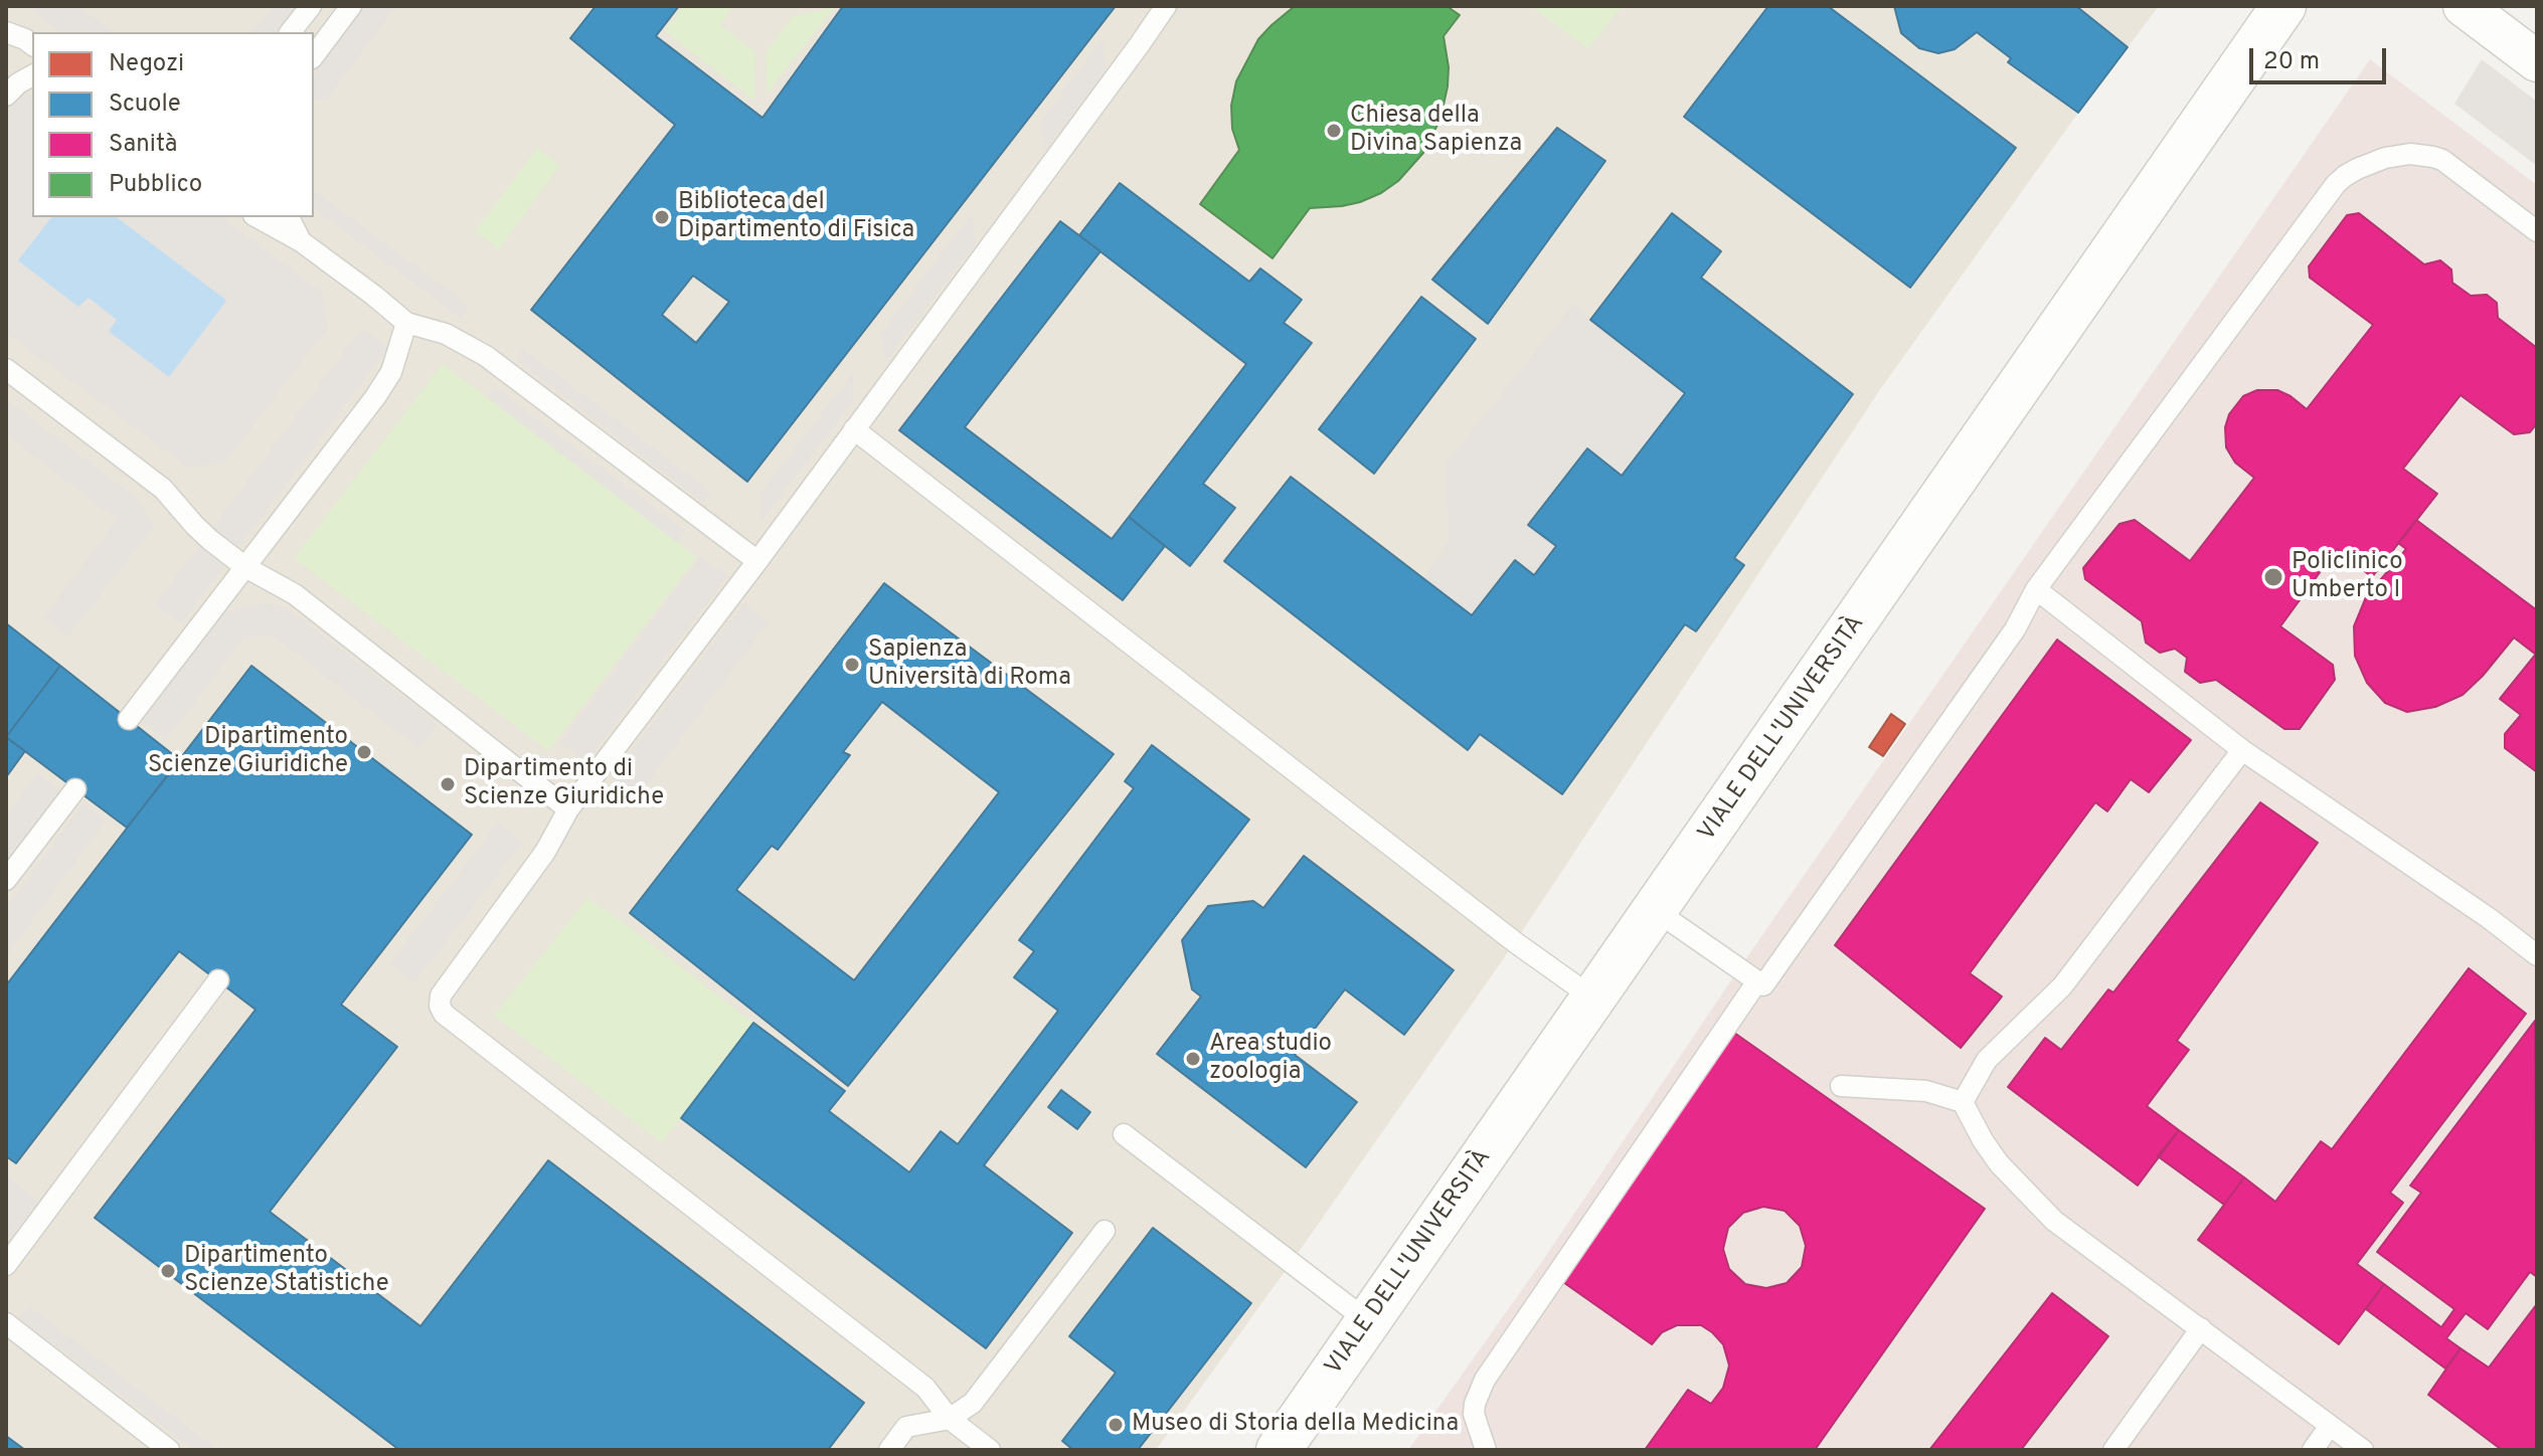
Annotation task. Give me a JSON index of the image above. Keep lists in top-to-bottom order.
{
  "streets": {
    "street": ["VIALE DELL'UNIVERSITÀ"]
  },
  "places": [
    "Chiesa della Divina Sapienza",
    "Biblioteca del Dipartimento di Fisica",
    "Policlinico Umberto I",
    "Sapienza Università di Roma",
    "Dipartimento Scienze Giuridiche",
    "Dipartimento di Scienze Giuridiche",
    "Area studio zoologia",
    "Dipartimento Scienze Statistiche",
    "Museo di Storia della Medicina"
  ],
  "legend": [
    "Negozi",
    "Scuole",
    "Sanità",
    "Pubblico"
  ],
  "scale_bar": "20 m"
}
